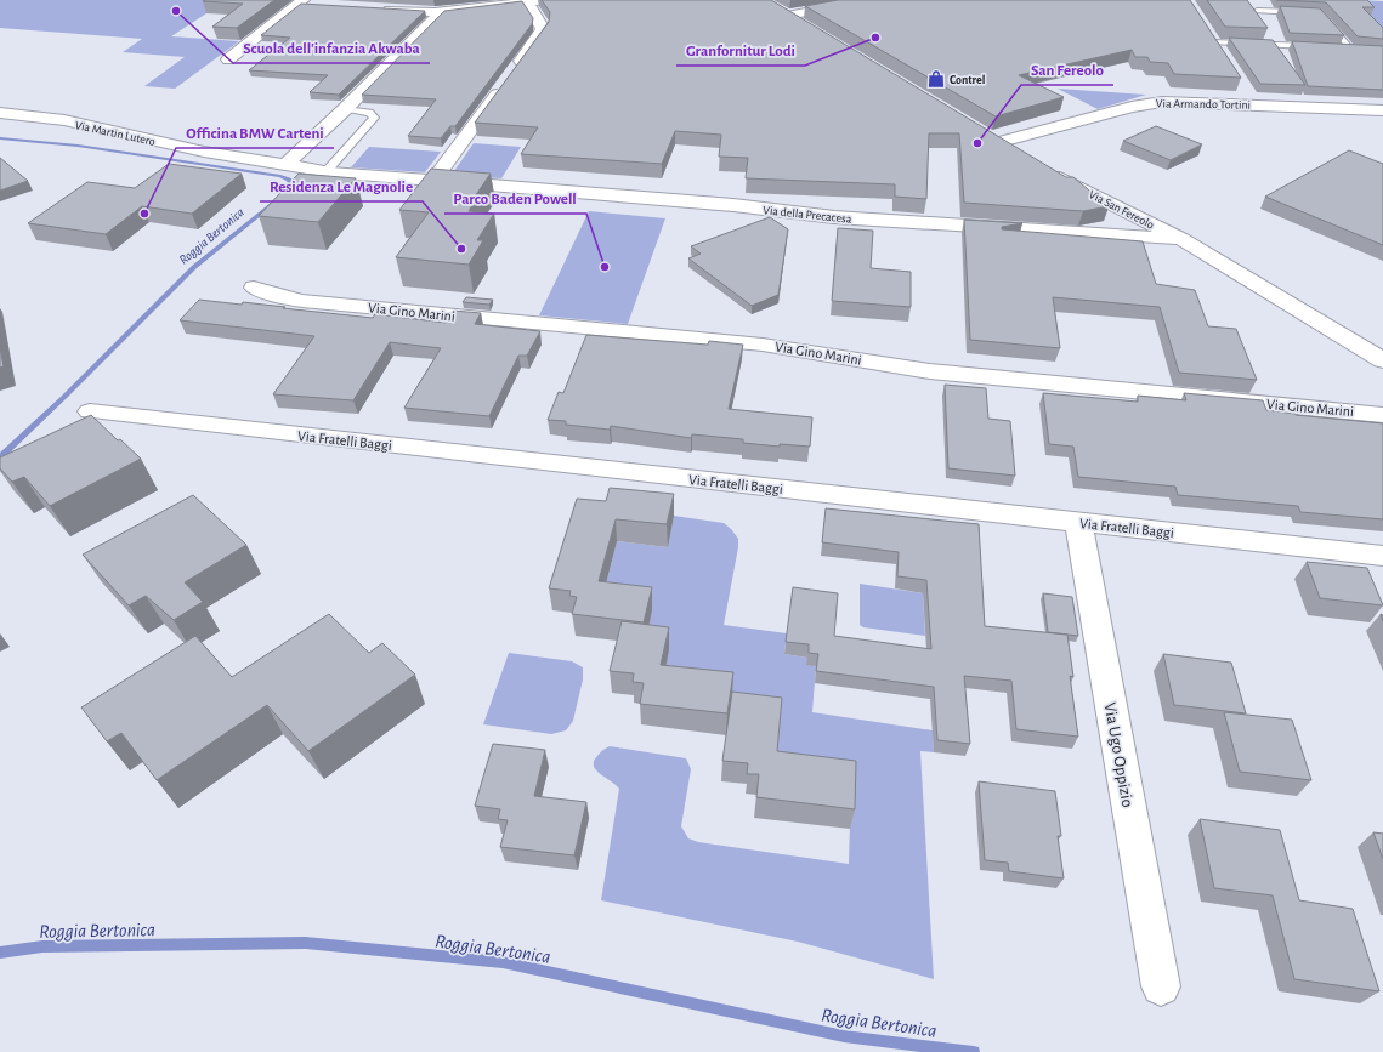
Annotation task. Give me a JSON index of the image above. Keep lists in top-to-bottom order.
{
  "streets": {
    "street": [
      "Via Armando Tortini",
      "Via Martin Lutero",
      "Via San Fereolo",
      "Via della Precacesa",
      "Via Gino Marini",
      "Via Fratelli Baggi",
      "Via Ugo Oppizio"
    ]
  },
  "crossings": [
    ["Via Martin Lutero", "Via della Precacesa"],
    ["Via San Fereolo", "Via della Precacesa"],
    ["Via Fratelli Baggi", "Via Ugo Oppizio"]
  ],
  "water": ["Roggia Bertonica"],
  "places": {
    "other": [
      "Scuola dell'infanzia Akwaba",
      "Granfornitur Lodi",
      "San Fereolo",
      "Officina BMW Carteni",
      "Residenza Le Magnolie",
      "Parco Baden Powell"
    ],
    "shop": ["Contrel"]
  }
}
